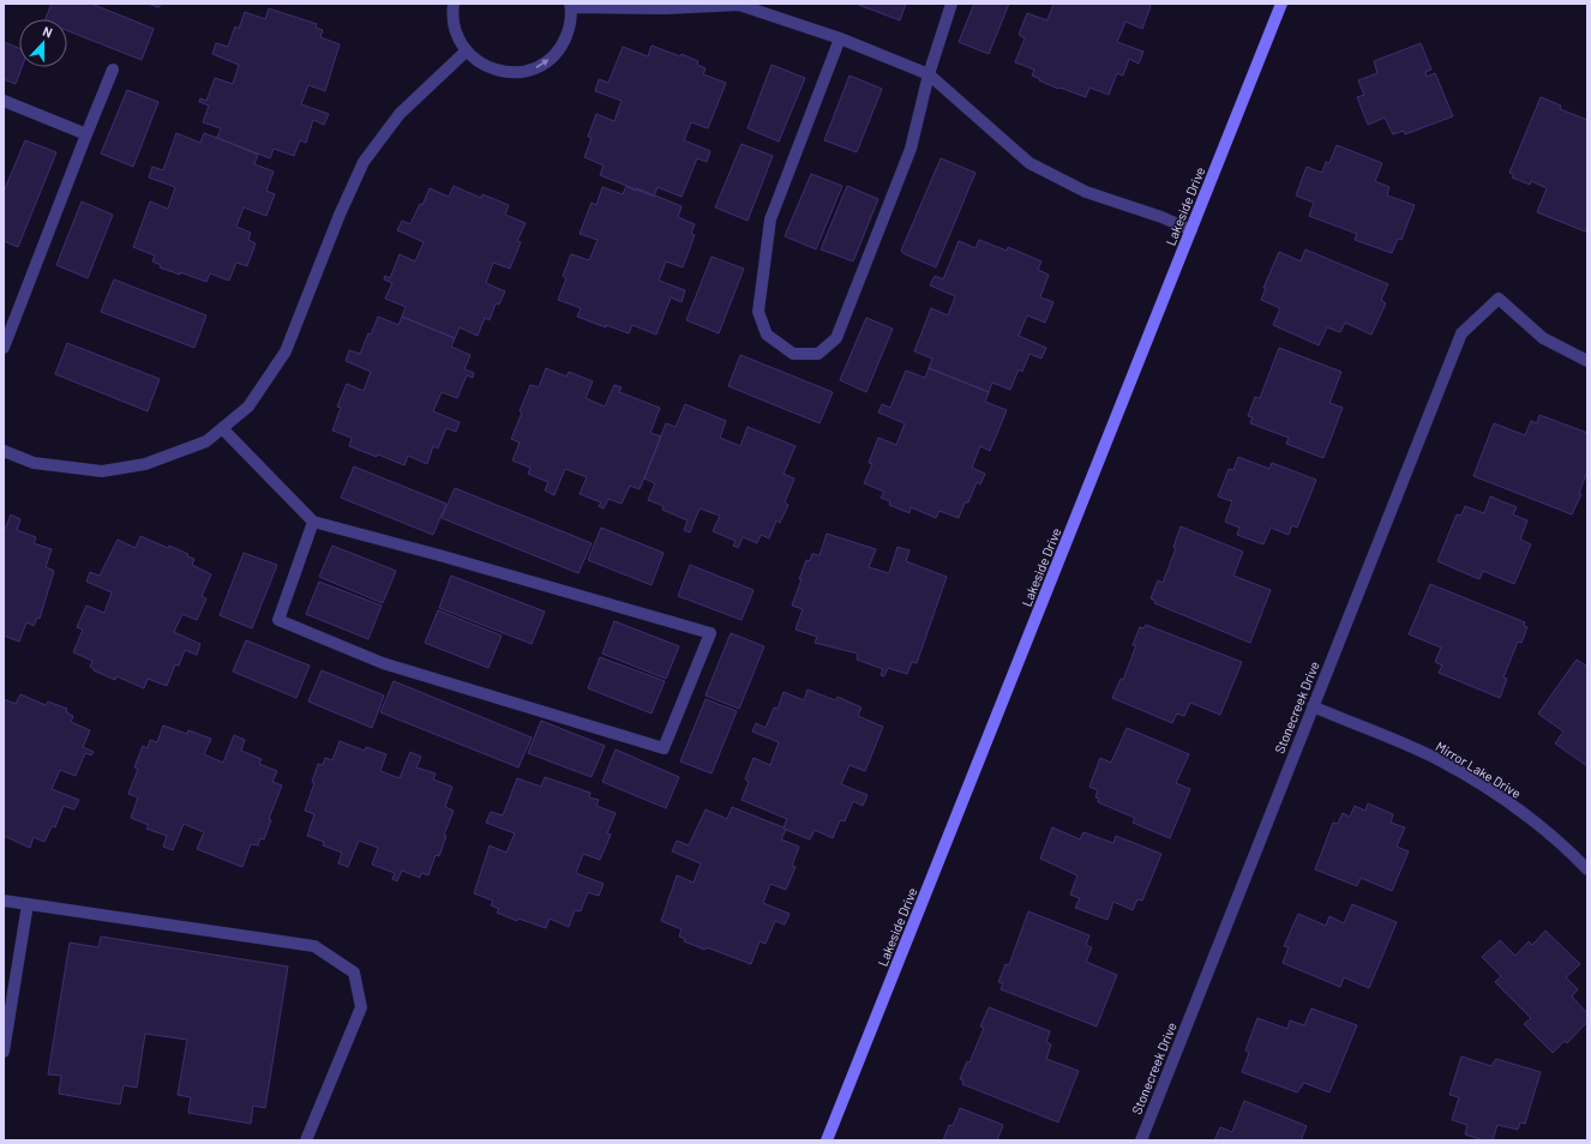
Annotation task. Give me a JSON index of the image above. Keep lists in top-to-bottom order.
{
  "streets": {
    "street": ["Lakeside Drive", "Stonecreek Drive", "Mirror Lake Drive"]
  },
  "crossings": [
    ["Stonecreek Drive", "Mirror Lake Drive"]
  ],
  "north": "top"
}
